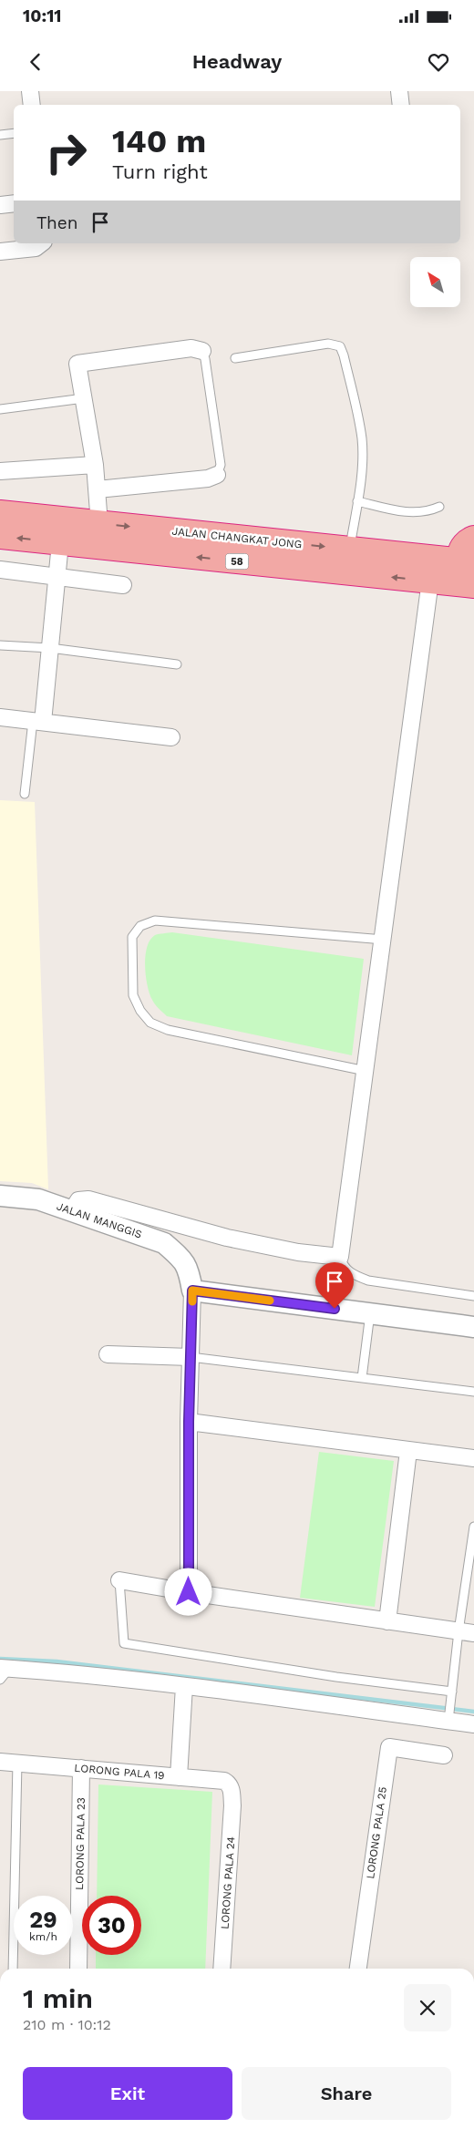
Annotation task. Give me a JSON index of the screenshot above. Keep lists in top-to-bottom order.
{
  "streets": {
    "highway": ["JALAN CHANGKAT JONG", "58"],
    "street": [
      "JALAN MANGGIS",
      "LORONG PALA 19",
      "LORONG PALA 25",
      "LORONG PALA 23",
      "LORONG PALA 24"
    ]
  },
  "crossings": [
    ["LORONG PALA 19", "LORONG PALA 23"],
    ["LORONG PALA 19", "LORONG PALA 24"]
  ],
  "north": "top left",
  "page": {
    "status": "10:11",
    "header": "Headway",
    "turn": ["140 m", "Turn right"],
    "then": "Then",
    "speed": "29 km/h",
    "limit": "30",
    "heading": ["1 min", "210 m · 10:12"],
    "buttons": ["Exit", "Share"]
  }
}
